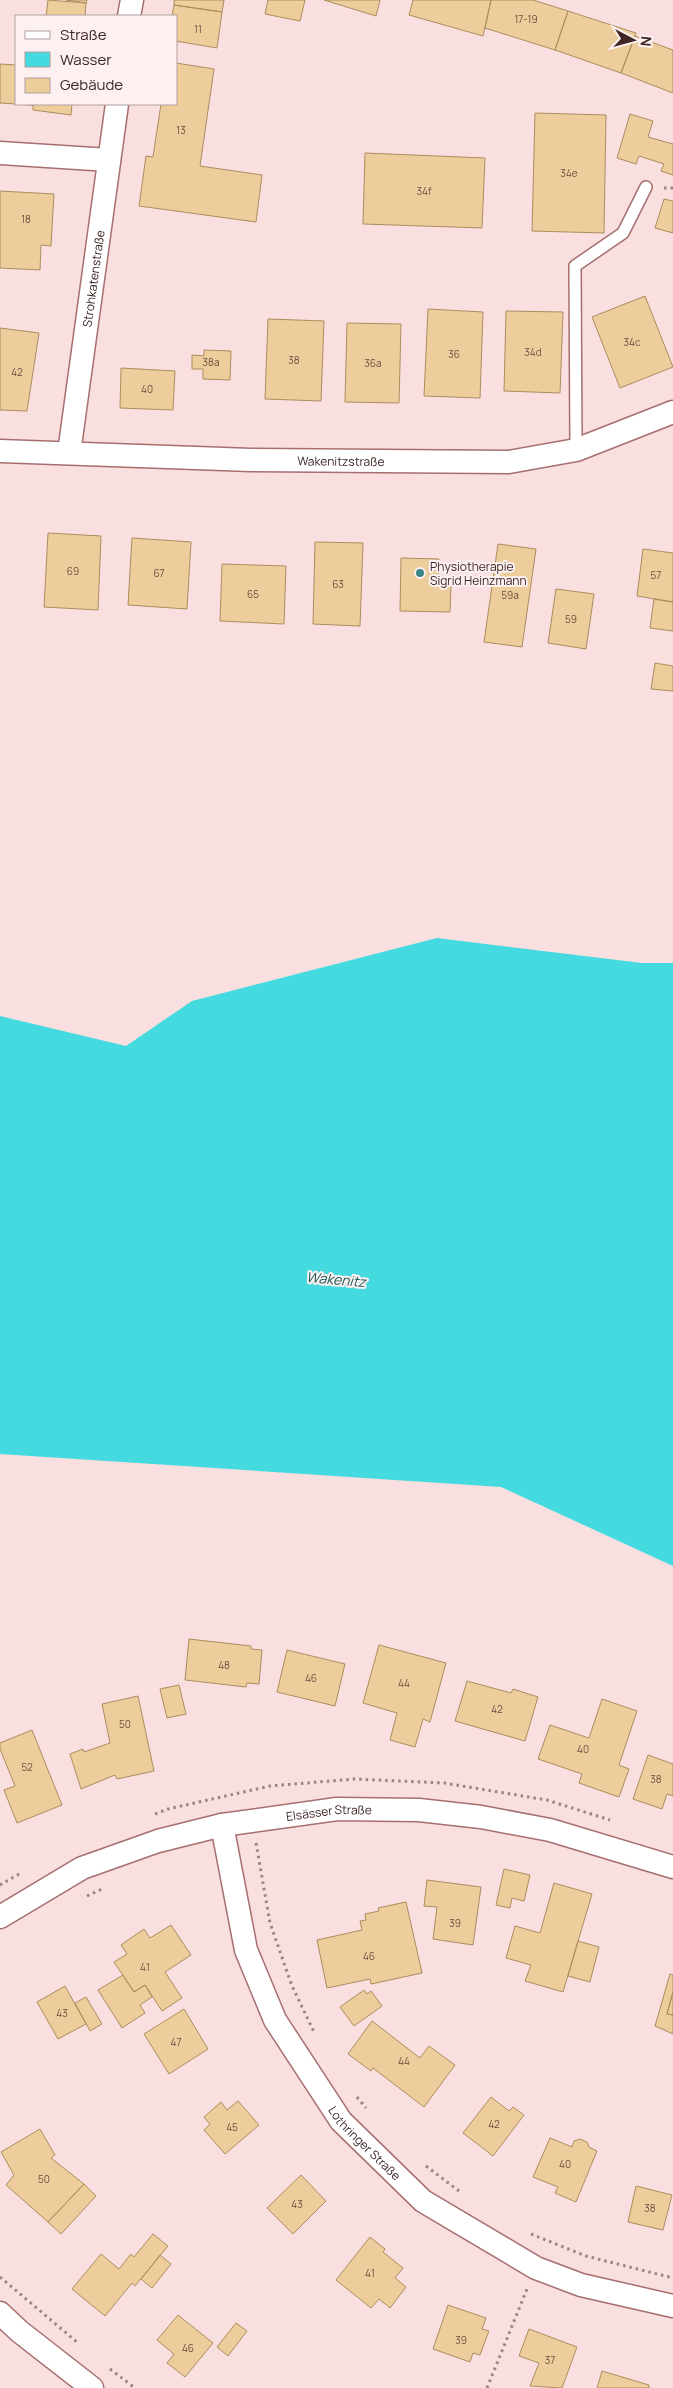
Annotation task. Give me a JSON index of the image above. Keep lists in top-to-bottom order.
{
  "streets": {
    "street": [
      "Strohkatenstraße",
      "Wakenitzstraße",
      "Elsässer Straße",
      "Lothringer Straße"
    ]
  },
  "crossings": [
    ["Strohkatenstraße", "Wakenitzstraße"],
    ["Elsässer Straße", "Lothringer Straße"]
  ],
  "water": ["Wakenitz"],
  "places": ["Physiotherapie Sigrid Heinzmann"],
  "house_numbers": [
    "17-19",
    "11",
    "13",
    "34e",
    "34f",
    "18",
    "34c",
    "34d",
    "36",
    "38",
    "38a",
    "36a",
    "42",
    "40",
    "69",
    "67",
    "57",
    "63",
    "65",
    "59a",
    "59",
    "48",
    "46",
    "44",
    "42",
    "50",
    "40",
    "52",
    "38",
    "39",
    "46",
    "41",
    "43",
    "47",
    "44",
    "42",
    "45",
    "40",
    "50",
    "43",
    "38",
    "41",
    "39",
    "46",
    "37"
  ],
  "legend": ["Straße", "Wasser", "Gebäude"],
  "north": "right"
}
